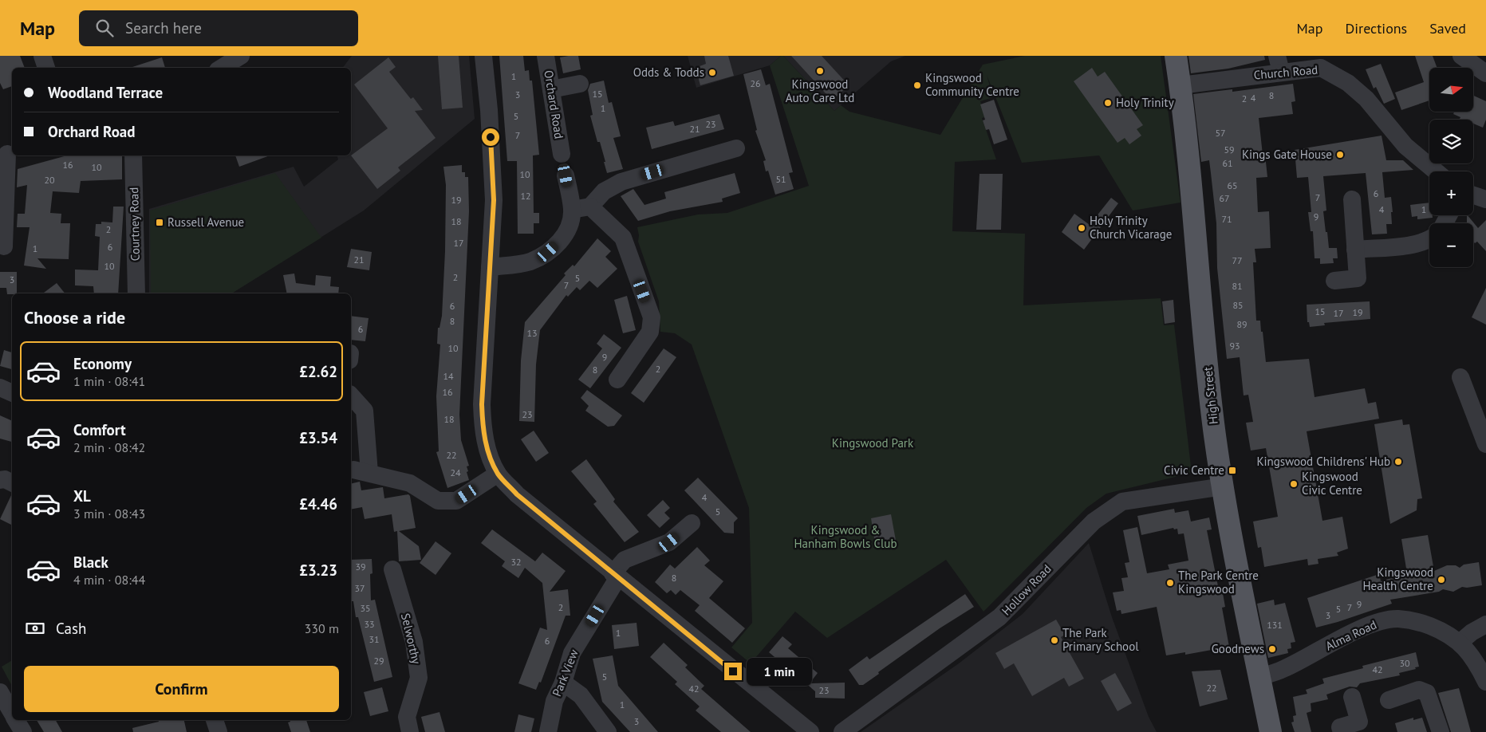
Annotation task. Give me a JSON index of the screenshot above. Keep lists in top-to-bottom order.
{
  "streets": {
    "main road": ["High Street"],
    "street": [
      "Church Road",
      "Orchard Road",
      "Courtney Road",
      "Hollow Road",
      "Alma Road",
      "Selworthy",
      "Park View"
    ]
  },
  "crossings": [
    ["Church Road", "High Street"],
    ["High Street", "Hollow Road"],
    ["High Street", "Alma Road"]
  ],
  "parks": ["Kingswood Park", "Kingswood & Hanham Bowls Club"],
  "places": {
    "other": [
      "Kingswood Auto Care Ltd",
      "Odds & Todds",
      "Kingswood Community Centre",
      "Holy Trinity",
      "Kings Gate House",
      "Holy Trinity Church Vicarage",
      "Kingswood Childrens' Hub",
      "Kingswood Civic Centre",
      "Kingswood Health Centre",
      "The Park Centre Kingswood",
      "The Park Primary School",
      "Goodnews"
    ],
    "transit": ["Russell Avenue", "Civic Centre"]
  },
  "house_numbers": [
    "1",
    "26",
    "15",
    "3",
    "8",
    "4",
    "2",
    "1",
    "5",
    "23",
    "21",
    "57",
    "7",
    "59",
    "61",
    "16",
    "10",
    "10",
    "51",
    "20",
    "65",
    "6",
    "12",
    "7",
    "67",
    "19",
    "4",
    "1",
    "9",
    "71",
    "18",
    "2",
    "17",
    "6",
    "1",
    "21",
    "77",
    "10",
    "2",
    "5",
    "3",
    "7",
    "81",
    "85",
    "6",
    "15",
    "19",
    "17",
    "8",
    "89",
    "6",
    "13",
    "93",
    "10",
    "9",
    "2",
    "8",
    "14",
    "16",
    "23",
    "18",
    "22",
    "24",
    "4",
    "5",
    "32",
    "39",
    "8",
    "37",
    "9",
    "2",
    "7",
    "35",
    "5",
    "3",
    "33",
    "131",
    "1",
    "31",
    "6",
    "29",
    "30",
    "42",
    "5",
    "22",
    "42",
    "23",
    "1",
    "3"
  ],
  "north": "right",
  "page": {
    "header": "Map",
    "search": "Search here",
    "nav": ["Map", "Directions", "Saved"],
    "map_buttons": ["+", "−"],
    "banner": ["Woodland Terrace", "Orchard Road"],
    "heading": "Choose a ride",
    "list": [
      {
        "name": "Economy",
        "note": "1 min · 08:41",
        "value": "£2.62"
      },
      {
        "name": "Comfort",
        "note": "2 min · 08:42",
        "value": "£3.54"
      },
      {
        "name": "XL",
        "note": "3 min · 08:43",
        "value": "£4.46"
      },
      {
        "name": "Black",
        "note": "4 min · 08:44",
        "value": "£3.23"
      }
    ],
    "pay": ["Cash", "330 m"],
    "bubble": "1 min",
    "buttons": "Confirm"
  }
}
